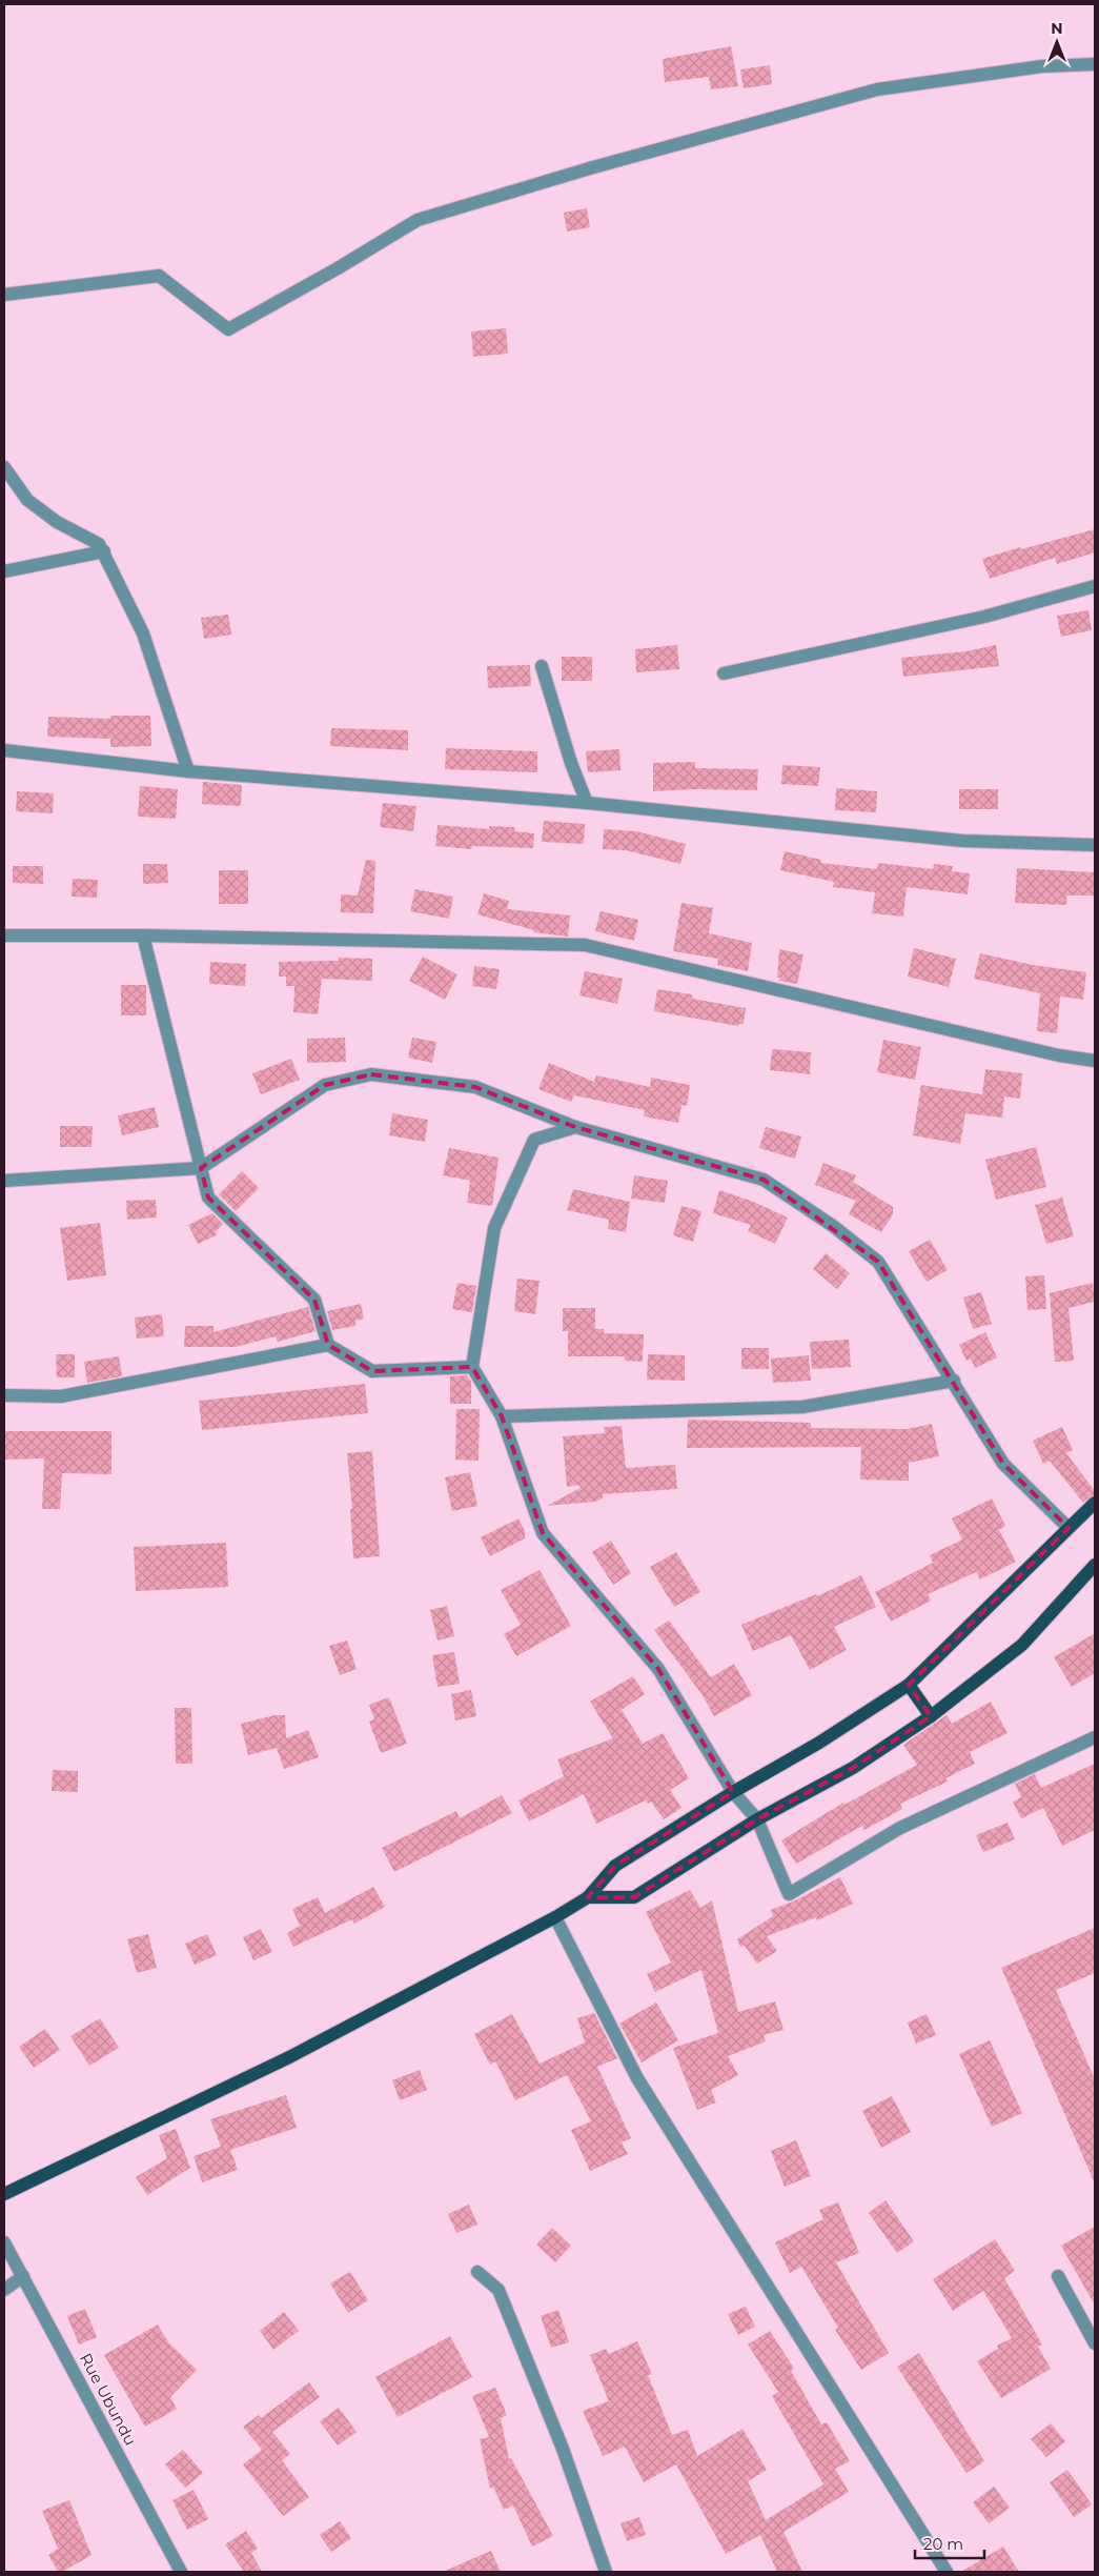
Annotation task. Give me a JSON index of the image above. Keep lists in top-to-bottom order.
{
  "streets": {
    "street": ["Rue Ubundu"]
  },
  "scale_bar": "20 m",
  "north": "top"
}
